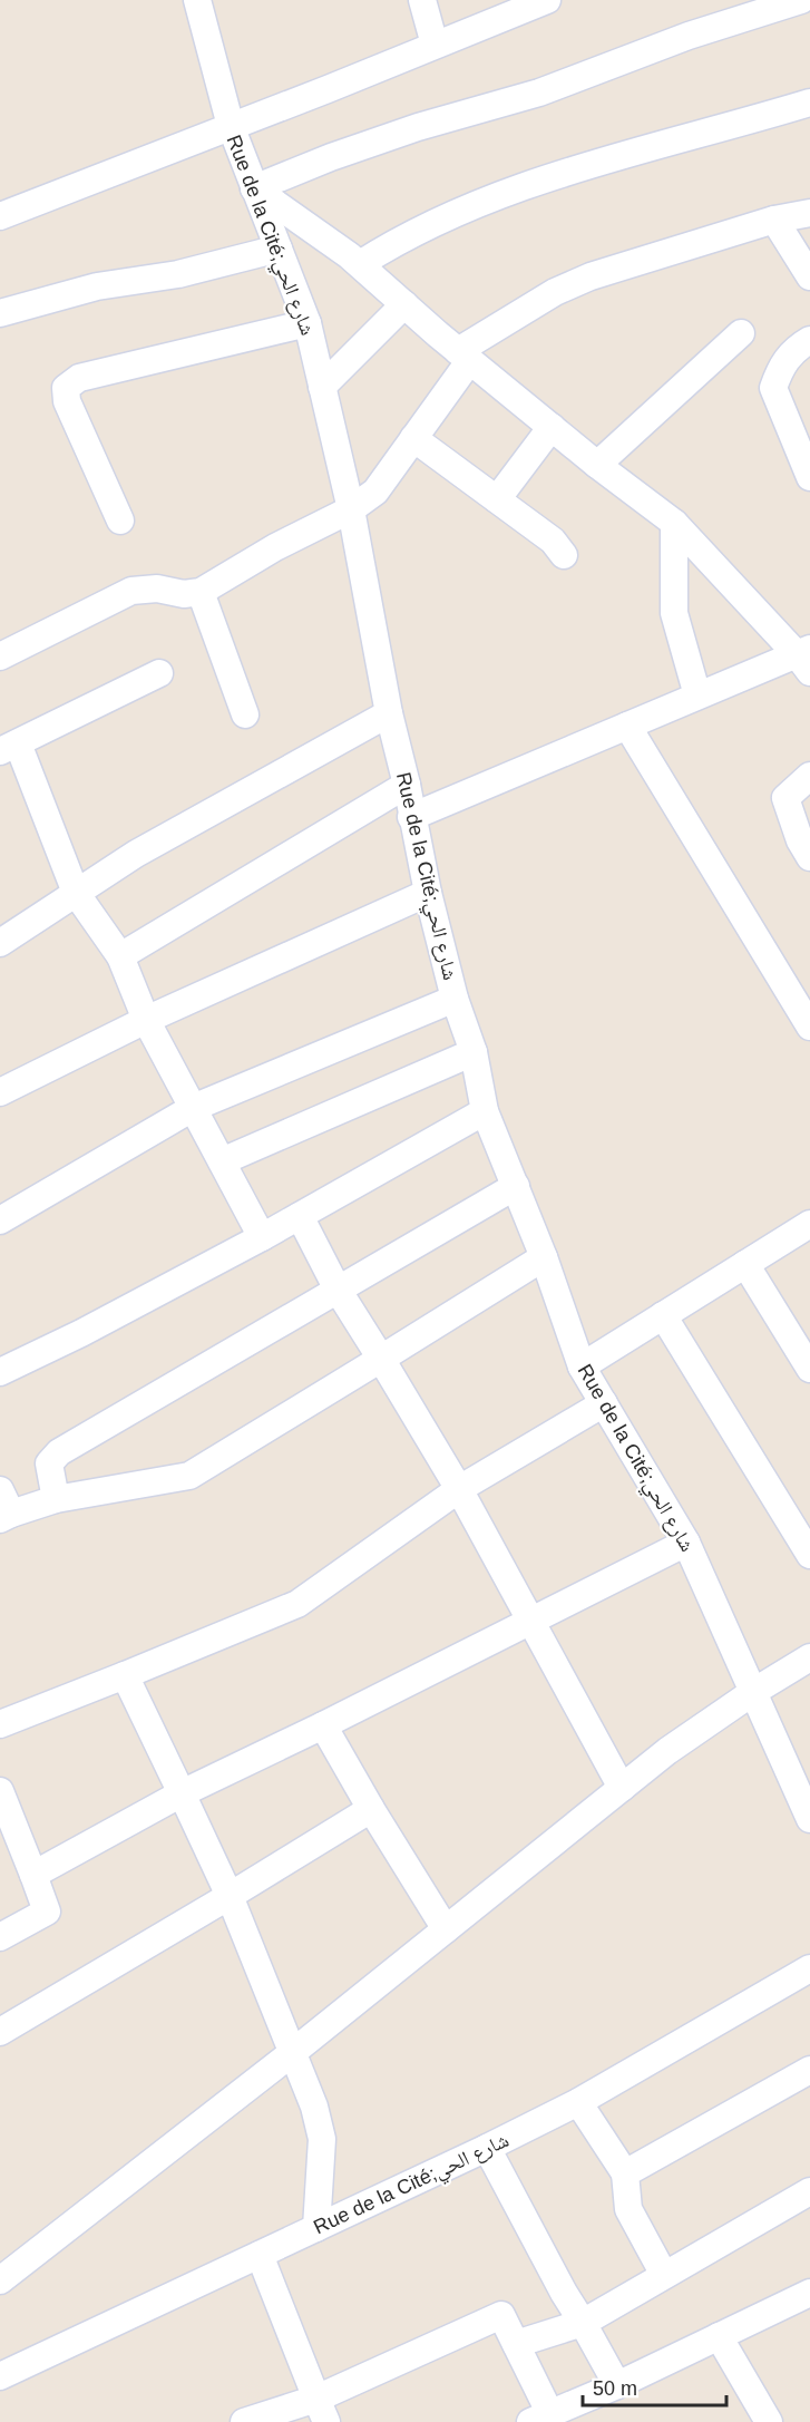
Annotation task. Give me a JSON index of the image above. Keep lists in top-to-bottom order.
{
  "streets": {
    "street": ["Rue de la Cité;شارع الحي"]
  },
  "scale_bar": "50 m"
}
